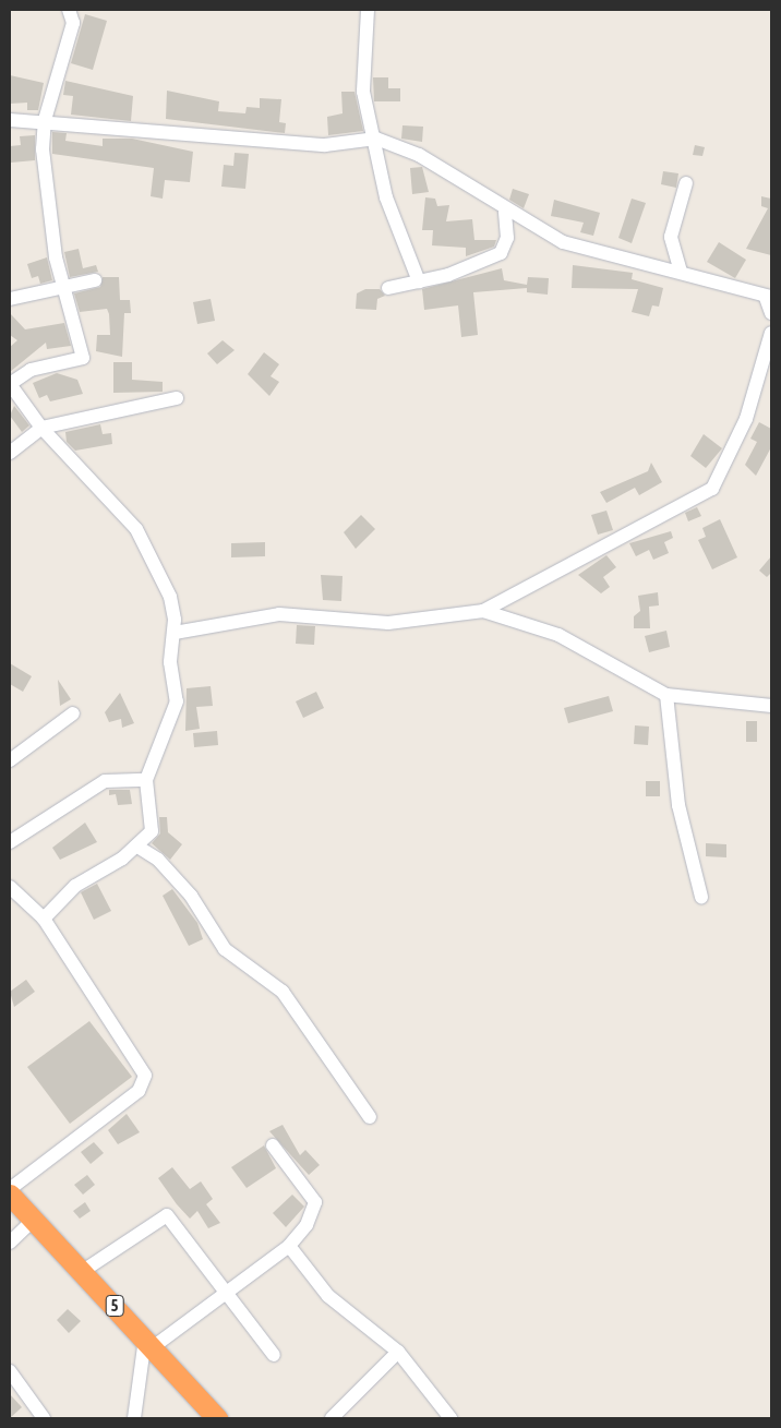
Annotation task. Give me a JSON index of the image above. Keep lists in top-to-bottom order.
{
  "streets": {
    "highway": ["5"]
  }
}
